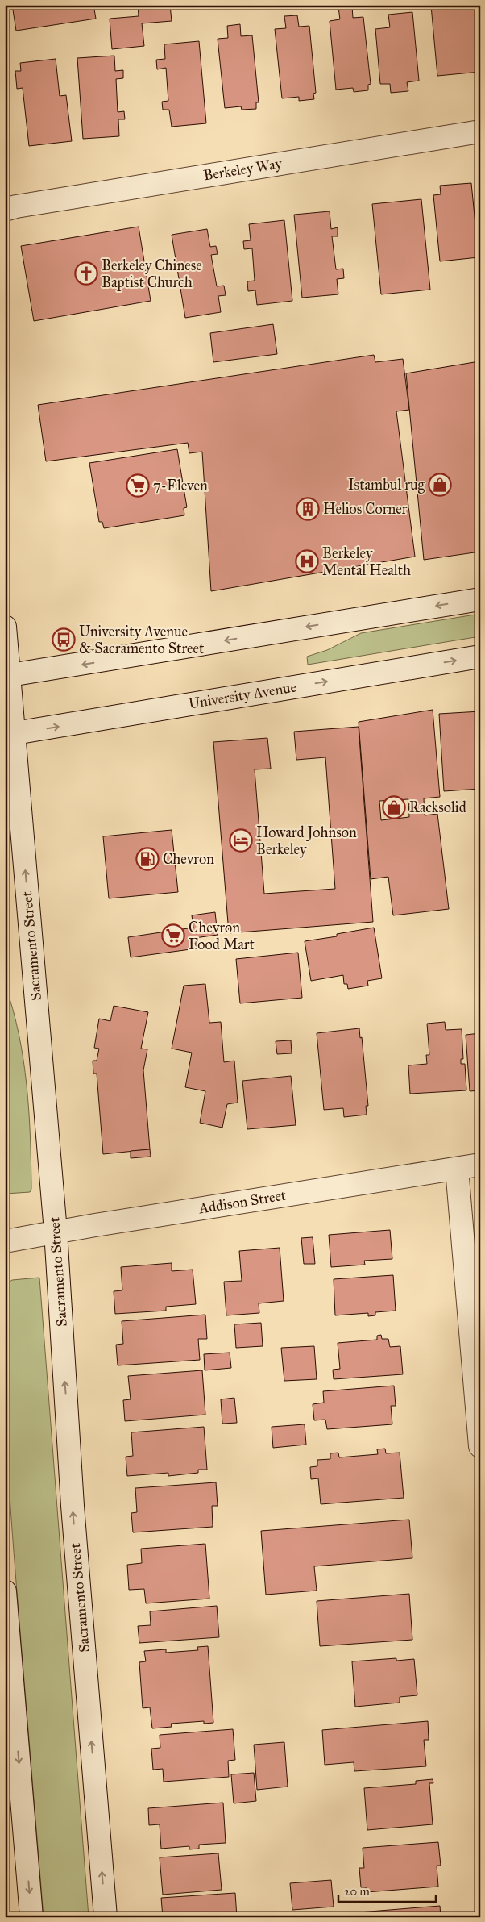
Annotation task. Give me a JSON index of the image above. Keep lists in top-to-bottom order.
{
  "streets": {
    "street": [
      "Berkeley Way",
      "University Avenue",
      "Sacramento Street",
      "Addison Street"
    ]
  },
  "crossings": [
    ["University Avenue", "Sacramento Street"],
    ["Sacramento Street", "Addison Street"]
  ],
  "one_way": ["Sacramento Street"],
  "places": {
    "church": ["Berkeley Chinese Baptist Church"],
    "shop": ["Istambul rug", "Racksolid"],
    "supermarket": ["7-Eleven", "Chevron Food Mart"],
    "building": ["Helios Corner"],
    "hospital": ["Berkeley Mental Health"],
    "bus stop": ["University Avenue & Sacramento Street"],
    "hotel": ["Howard Johnson Berkeley"],
    "fuel station": ["Chevron"]
  },
  "scale_bar": "20 m"
}
